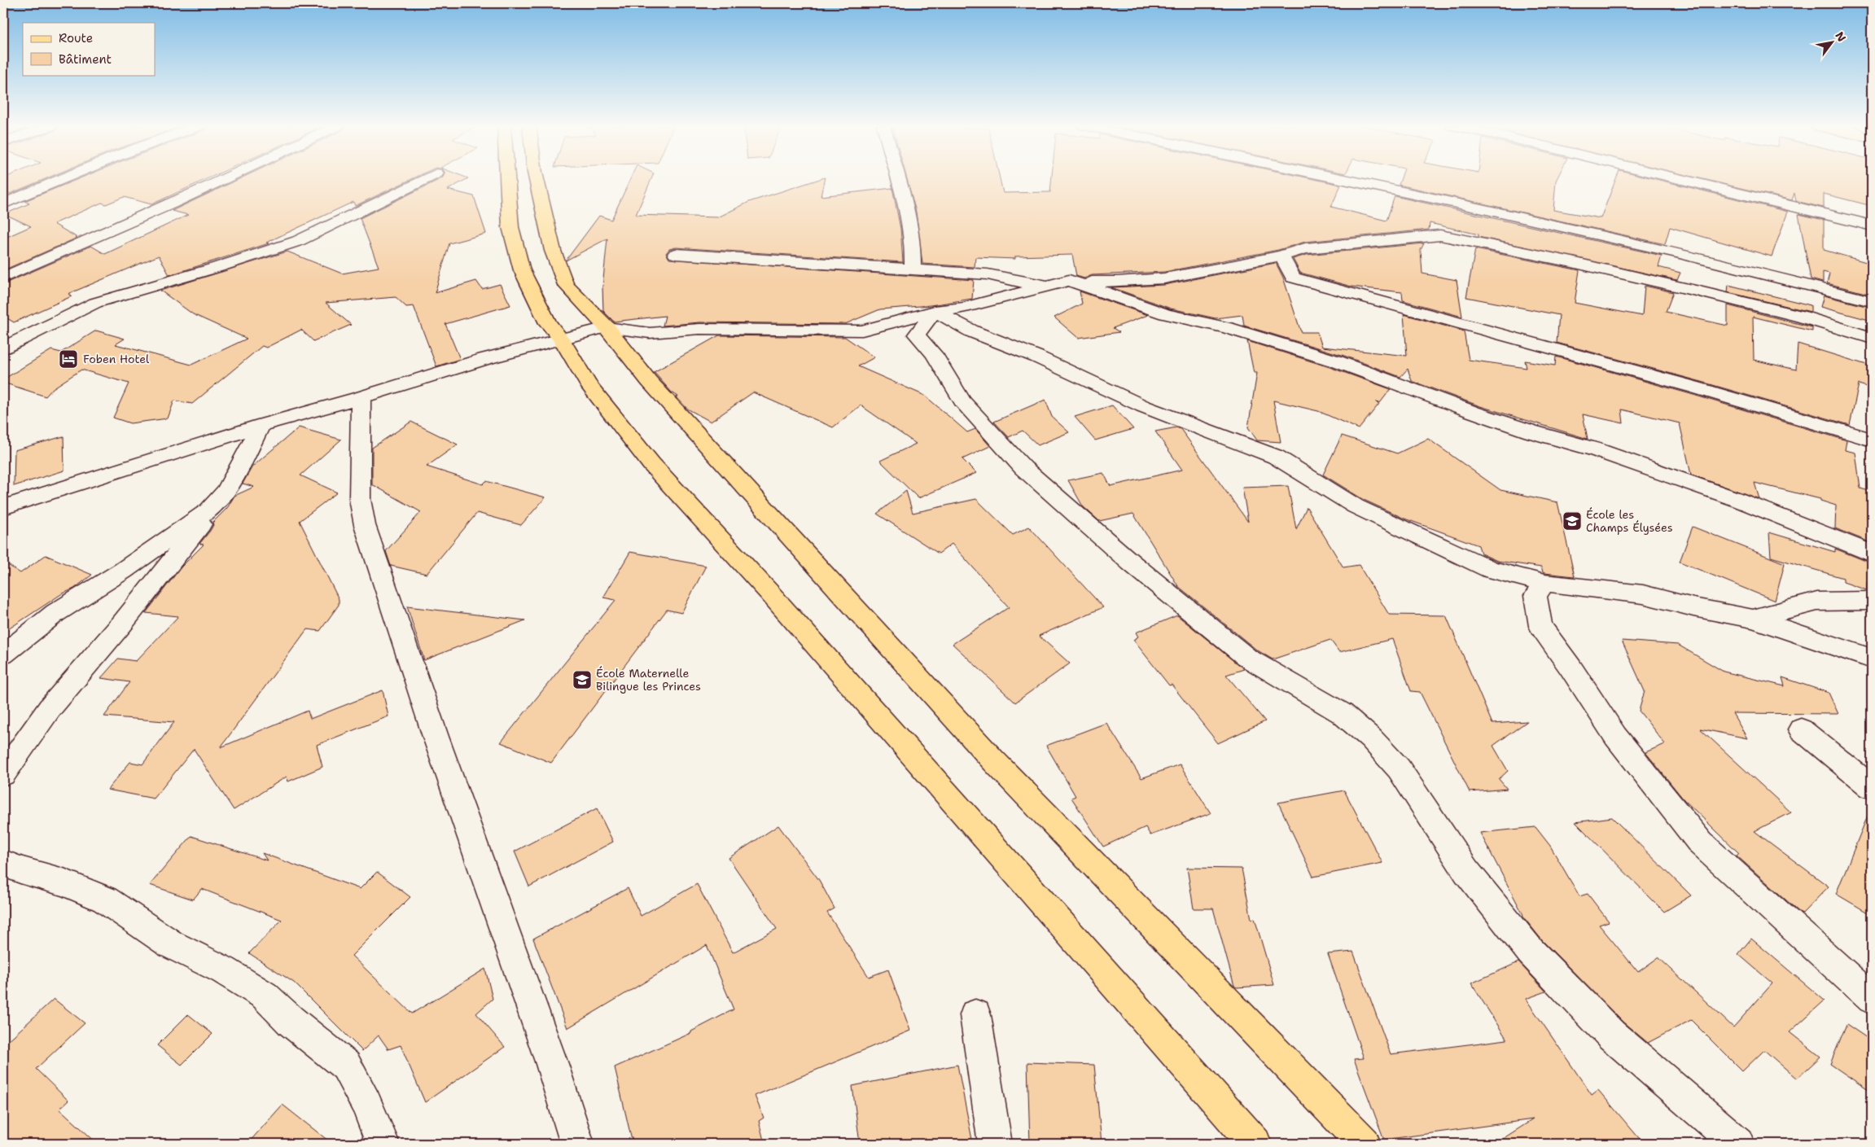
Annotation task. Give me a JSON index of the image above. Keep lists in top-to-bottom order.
{
  "places": {
    "hotel": ["Foben Hotel"],
    "school or university": ["École les Champs Élysées", "École Maternelle Bilingue les Princes"]
  },
  "legend": ["Route", "Bâtiment"],
  "north": "top right"
}
